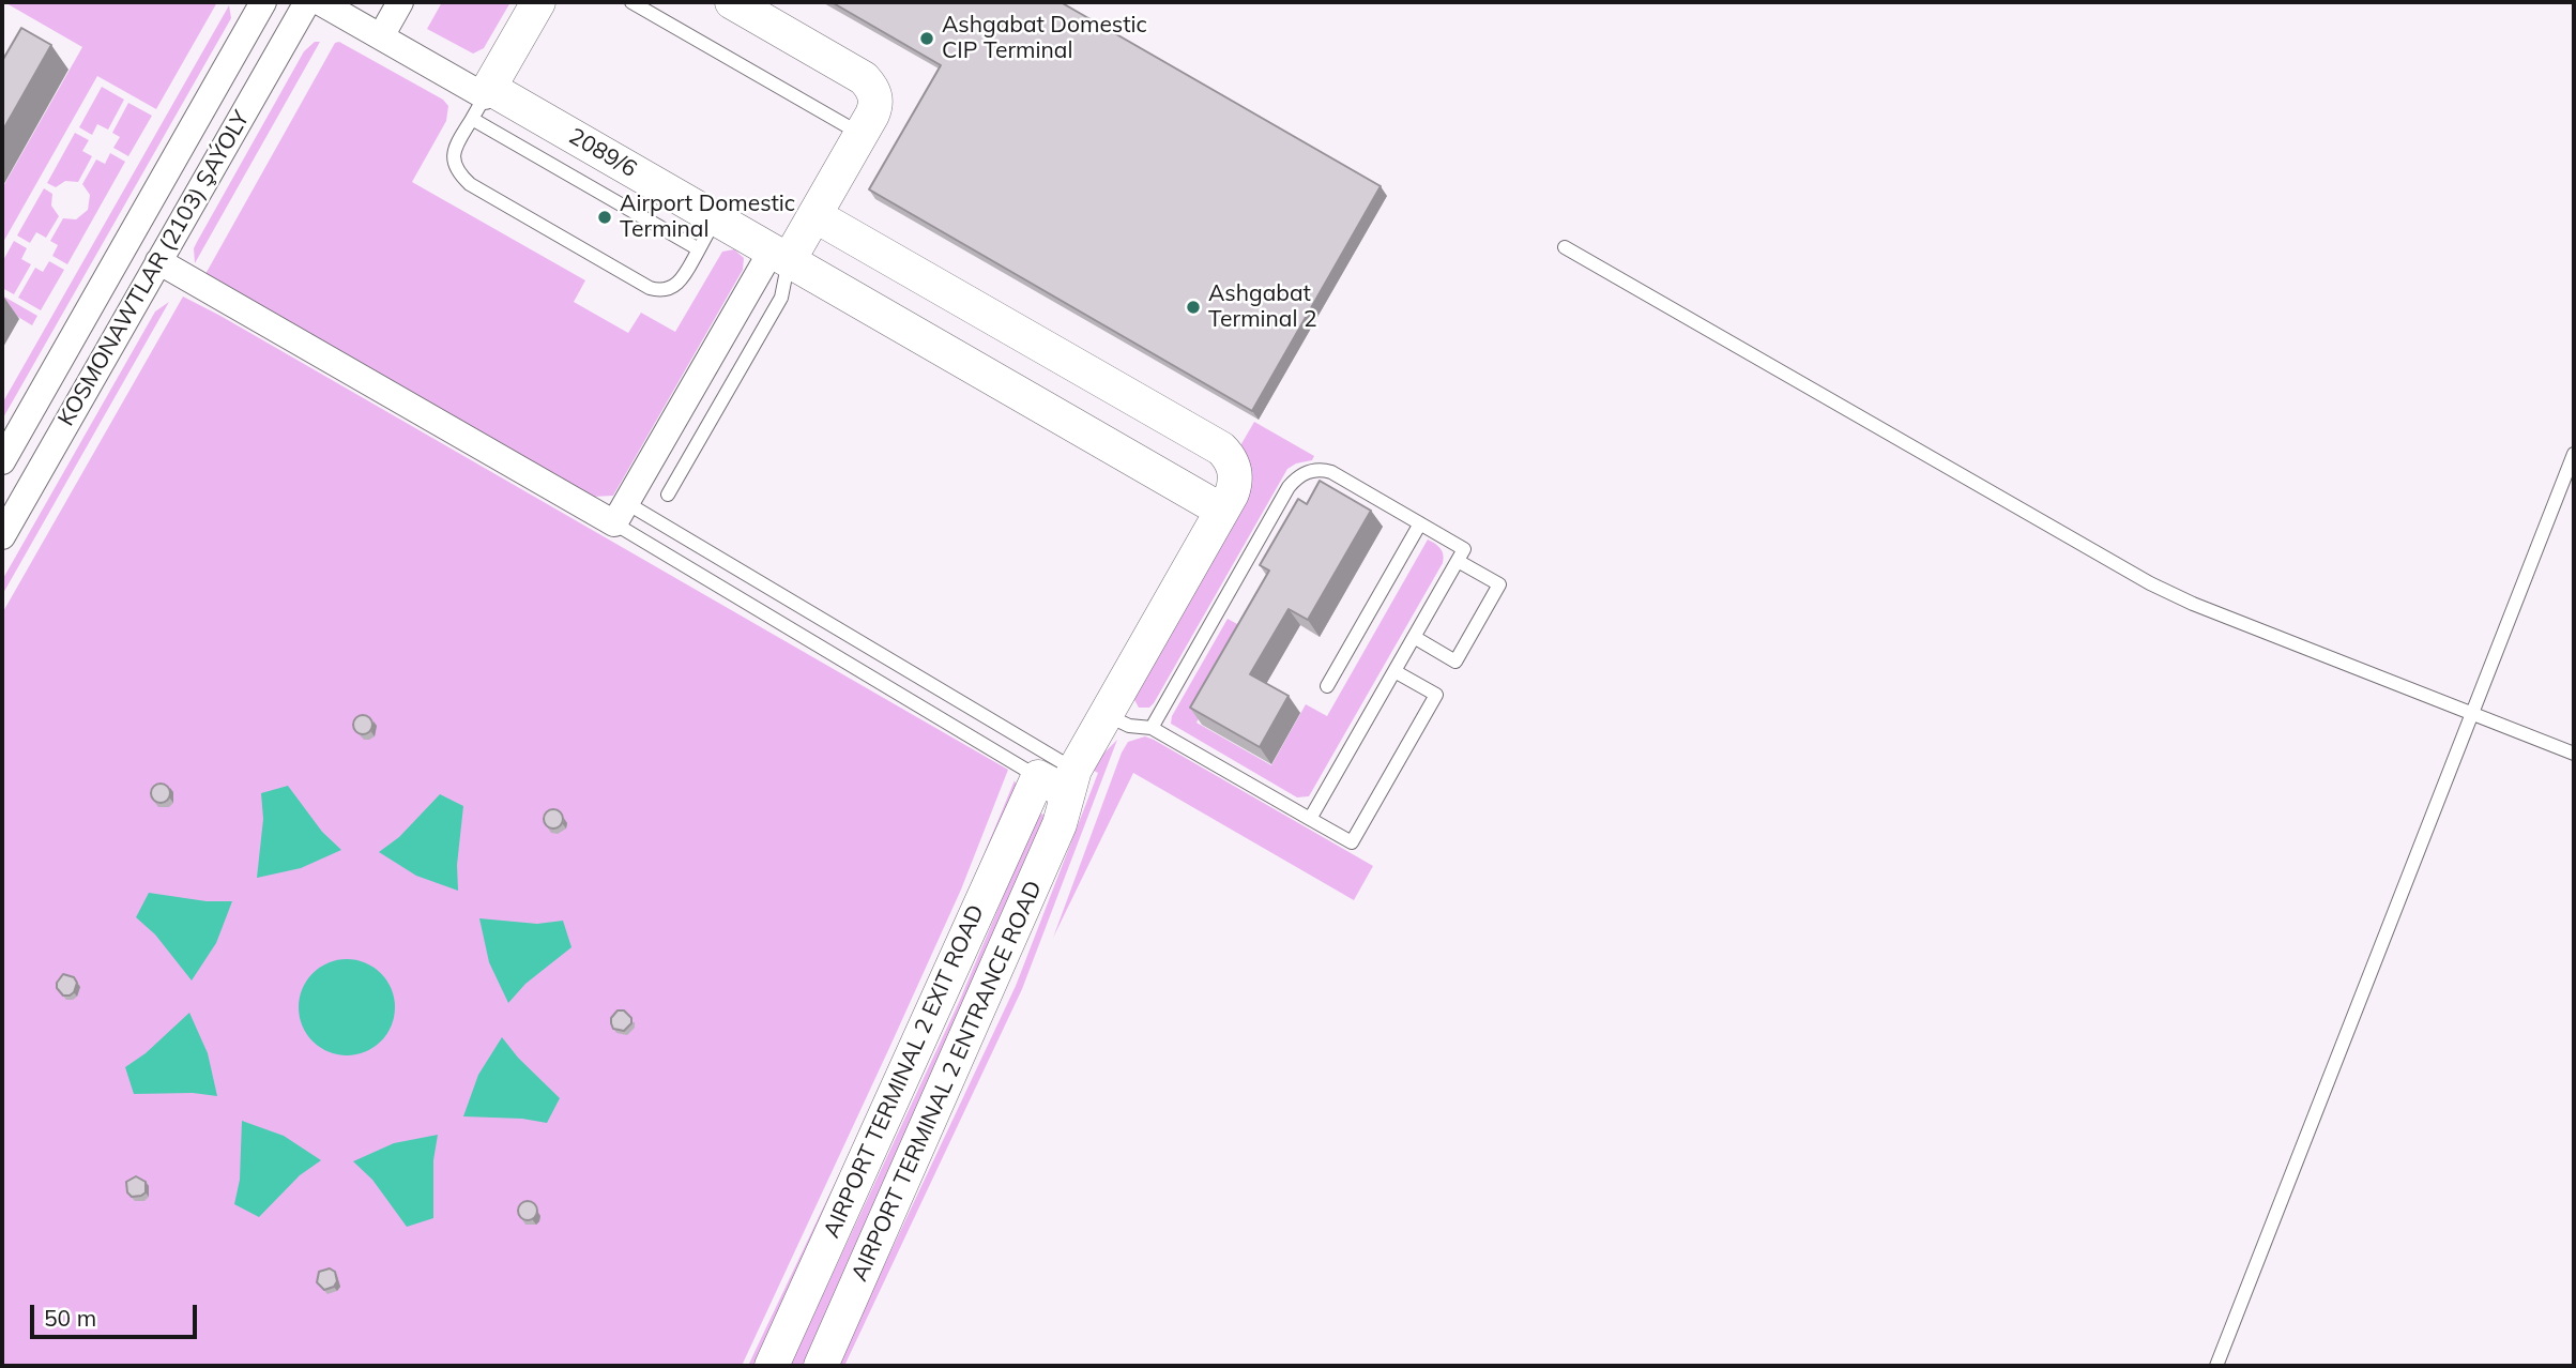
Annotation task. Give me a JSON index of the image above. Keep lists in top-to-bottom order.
{
  "streets": {
    "street": [
      "2089/6",
      "KOSMONAWTLAR (2103) ŞAÝOLY",
      "AIRPORT TERMINAL 2 EXIT ROAD",
      "AIRPORT TERMINAL 2 ENTRANCE ROAD"
    ]
  },
  "crossings": [
    ["2089/6", "AIRPORT TERMINAL 2 ENTRANCE ROAD"]
  ],
  "places": ["Ashgabat Domestic CIP Terminal", "Airport Domestic Terminal", "Ashgabat Terminal 2"],
  "scale_bar": "50 m"
}
